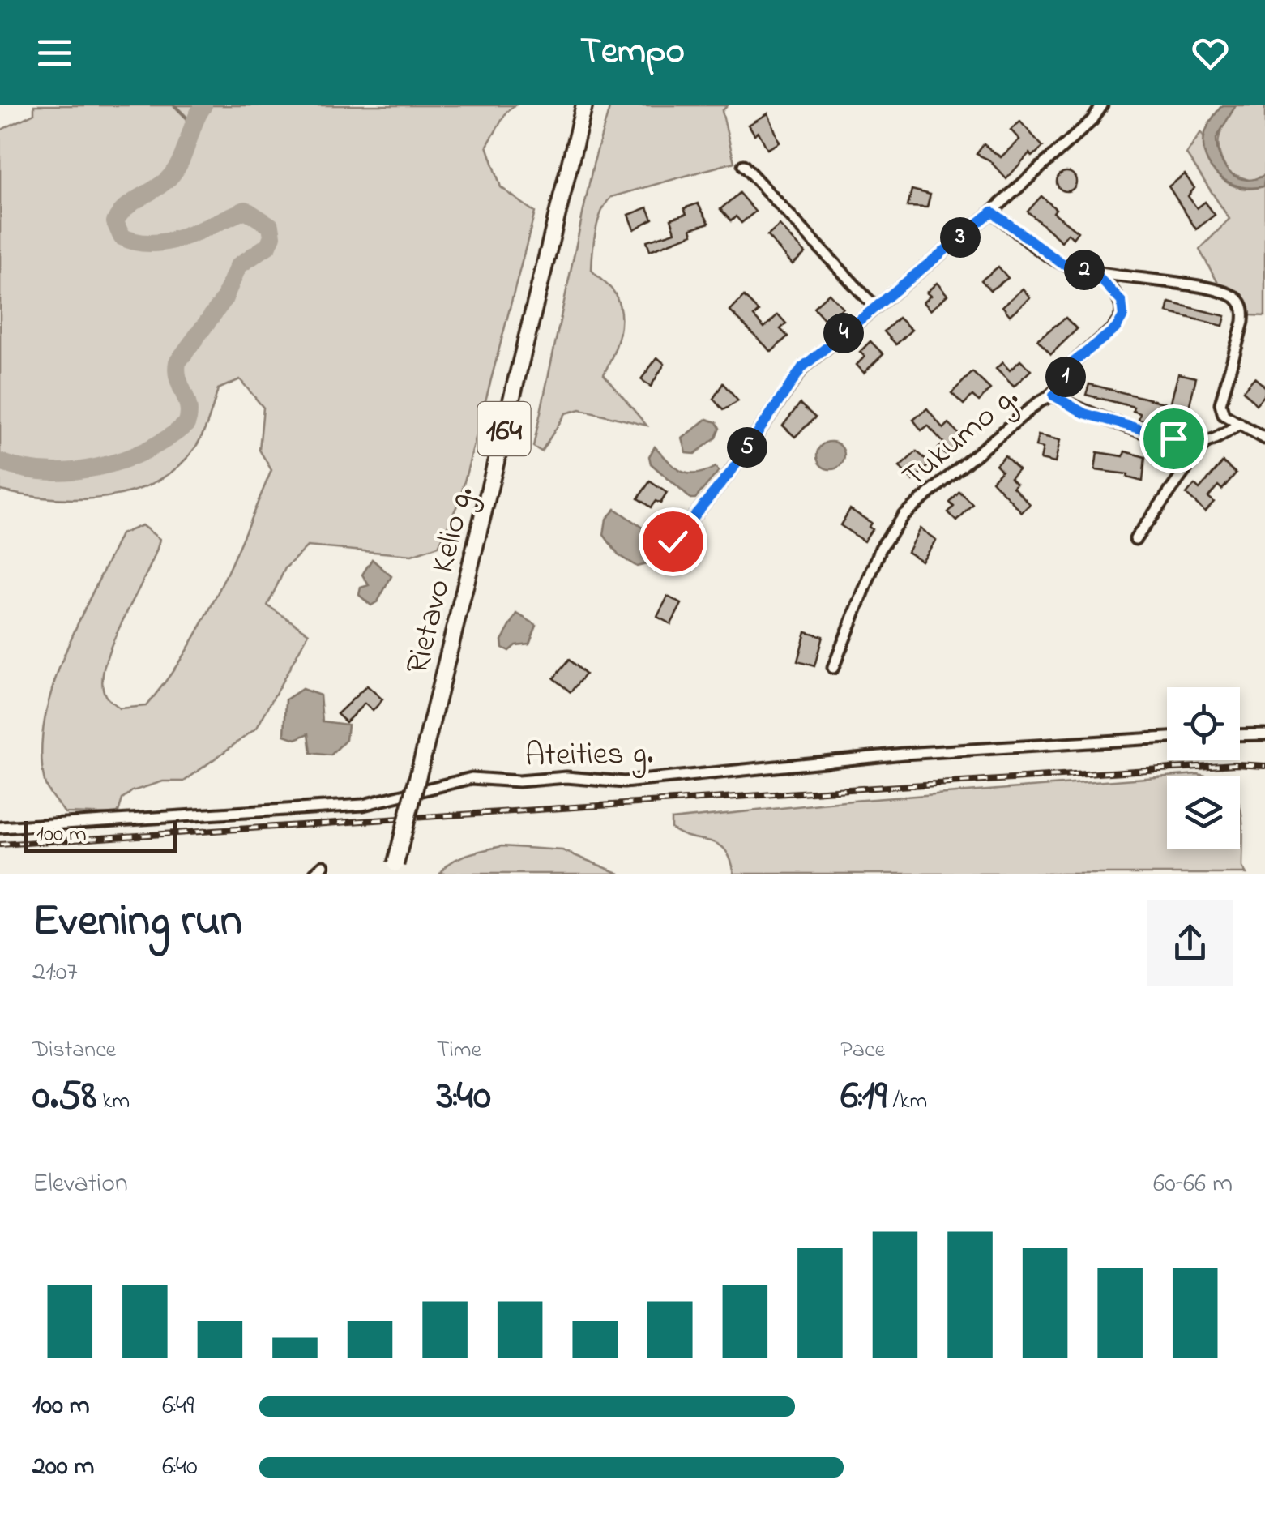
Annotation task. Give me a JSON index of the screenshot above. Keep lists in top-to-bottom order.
{
  "streets": {
    "main road": ["164", "Rietavo Kelio g."],
    "street": ["Tukumo g.", "Ateities g."]
  },
  "scale_bar": "100 m",
  "page": {
    "header": "Tempo",
    "pins": [
      "3",
      "2",
      "4",
      "1",
      "5"
    ],
    "scale": "100 m",
    "heading": ["Evening run", "21:07"],
    "stats": [
      ["Distance", "0.58 km"],
      ["Time", "3:40"],
      ["Pace", "6:19 /km"]
    ],
    "chart": ["Elevation", "60–66 m"],
    "list": [
      {
        "name": "100 m",
        "note": "6:49"
      },
      {
        "name": "200 m",
        "note": "6:40"
      }
    ]
  }
}
